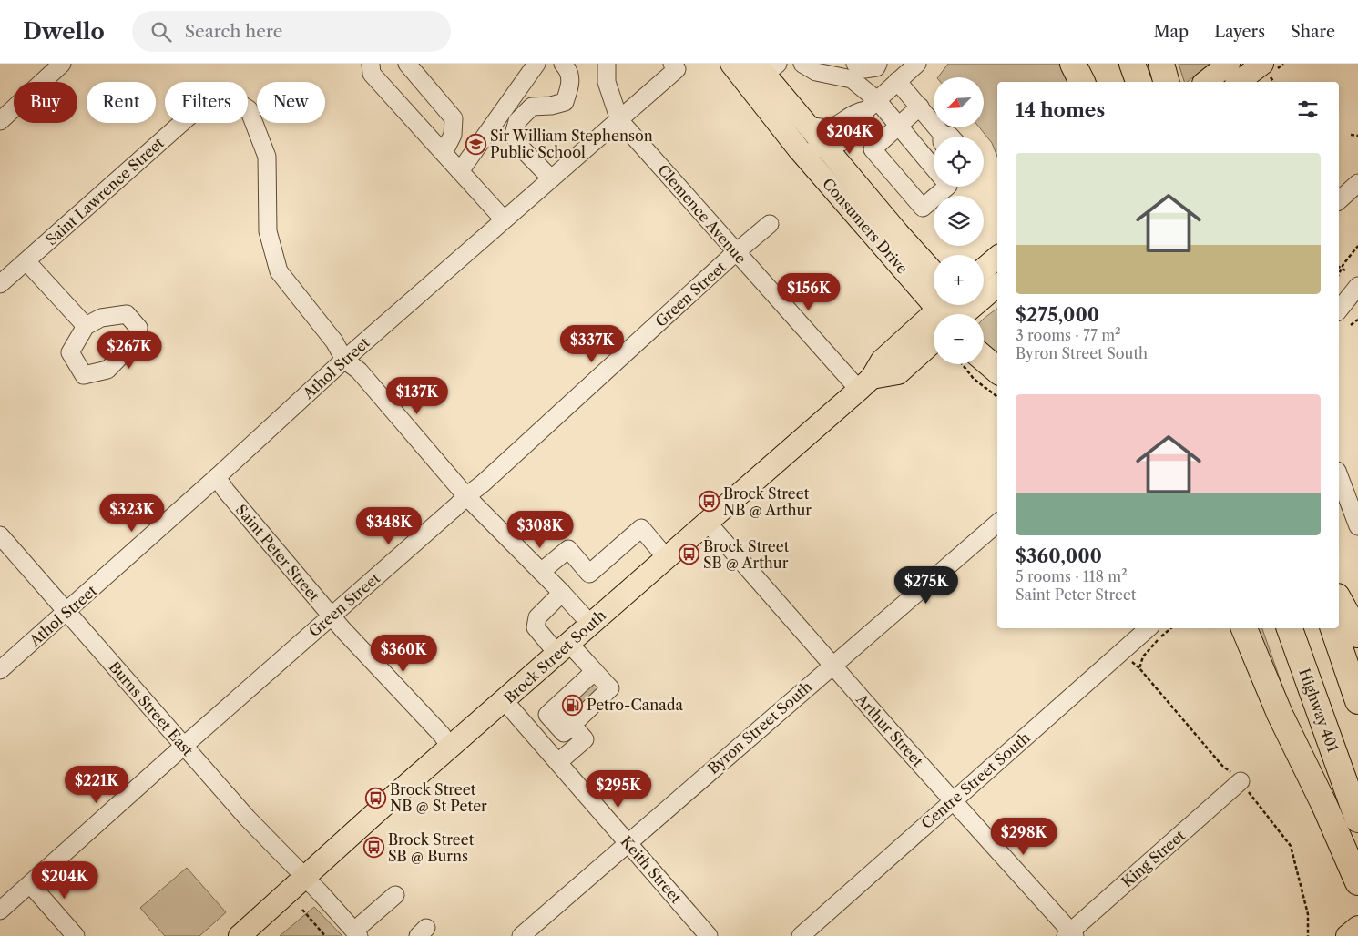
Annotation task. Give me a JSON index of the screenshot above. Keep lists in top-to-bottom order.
{
  "streets": {
    "highway": ["Highway 401"],
    "main road": ["Consumers Drive", "Brock Street South"],
    "street": [
      "Saint Lawrence Street",
      "Clemence Avenue",
      "Green Street",
      "Athol Street",
      "Saint Peter Street",
      "Burns Street East",
      "Byron Street South",
      "Arthur Street",
      "Centre Street South",
      "King Street",
      "Keith Street"
    ]
  },
  "crossings": [
    ["Saint Lawrence Street", "Green Street"],
    ["Saint Lawrence Street", "Athol Street"],
    ["Saint Lawrence Street", "Brock Street South"],
    ["Clemence Avenue", "Green Street"],
    ["Clemence Avenue", "Athol Street"],
    ["Clemence Avenue", "Brock Street South"],
    ["Consumers Drive", "Brock Street South"],
    ["Green Street", "Saint Peter Street"],
    ["Green Street", "Burns Street East"],
    ["Athol Street", "Saint Peter Street"],
    ["Athol Street", "Burns Street East"],
    ["Saint Peter Street", "Brock Street South"],
    ["Brock Street South", "Burns Street East"],
    ["Brock Street South", "Arthur Street"],
    ["Brock Street South", "Keith Street"],
    ["Byron Street South", "Arthur Street"],
    ["Byron Street South", "Keith Street"],
    ["Arthur Street", "Centre Street South"],
    ["Arthur Street", "King Street"]
  ],
  "places": {
    "school or university": ["Sir William Stephenson Public School"],
    "bus stop": [
      "Brock Street NB @ Arthur",
      "Brock Street SB @ Arthur",
      "Brock Street NB @ St Peter",
      "Brock Street SB @ Burns"
    ],
    "fuel station": ["Petro-Canada"]
  },
  "north": "bottom left",
  "page": {
    "header": "Dwello",
    "search": "Search here",
    "nav": ["Map", "Layers", "Share"],
    "map_buttons": ["+", "−"],
    "chip": [
      "Buy",
      "Rent",
      "Filters",
      "New"
    ],
    "heading": "14 homes",
    "price": [
      "$204K",
      "$156K",
      "$337K",
      "$267K",
      "$137K",
      "$323K",
      "$348K",
      "$308K",
      "$275K",
      "$360K",
      "$221K",
      "$295K",
      "$298K",
      "$204K"
    ],
    "list": [
      {
        "name": "$275,000",
        "note": "3 rooms · 77 m² · Byron Street South"
      },
      {
        "name": "$360,000",
        "note": "5 rooms · 118 m² · Saint Peter Street"
      }
    ]
  }
}
